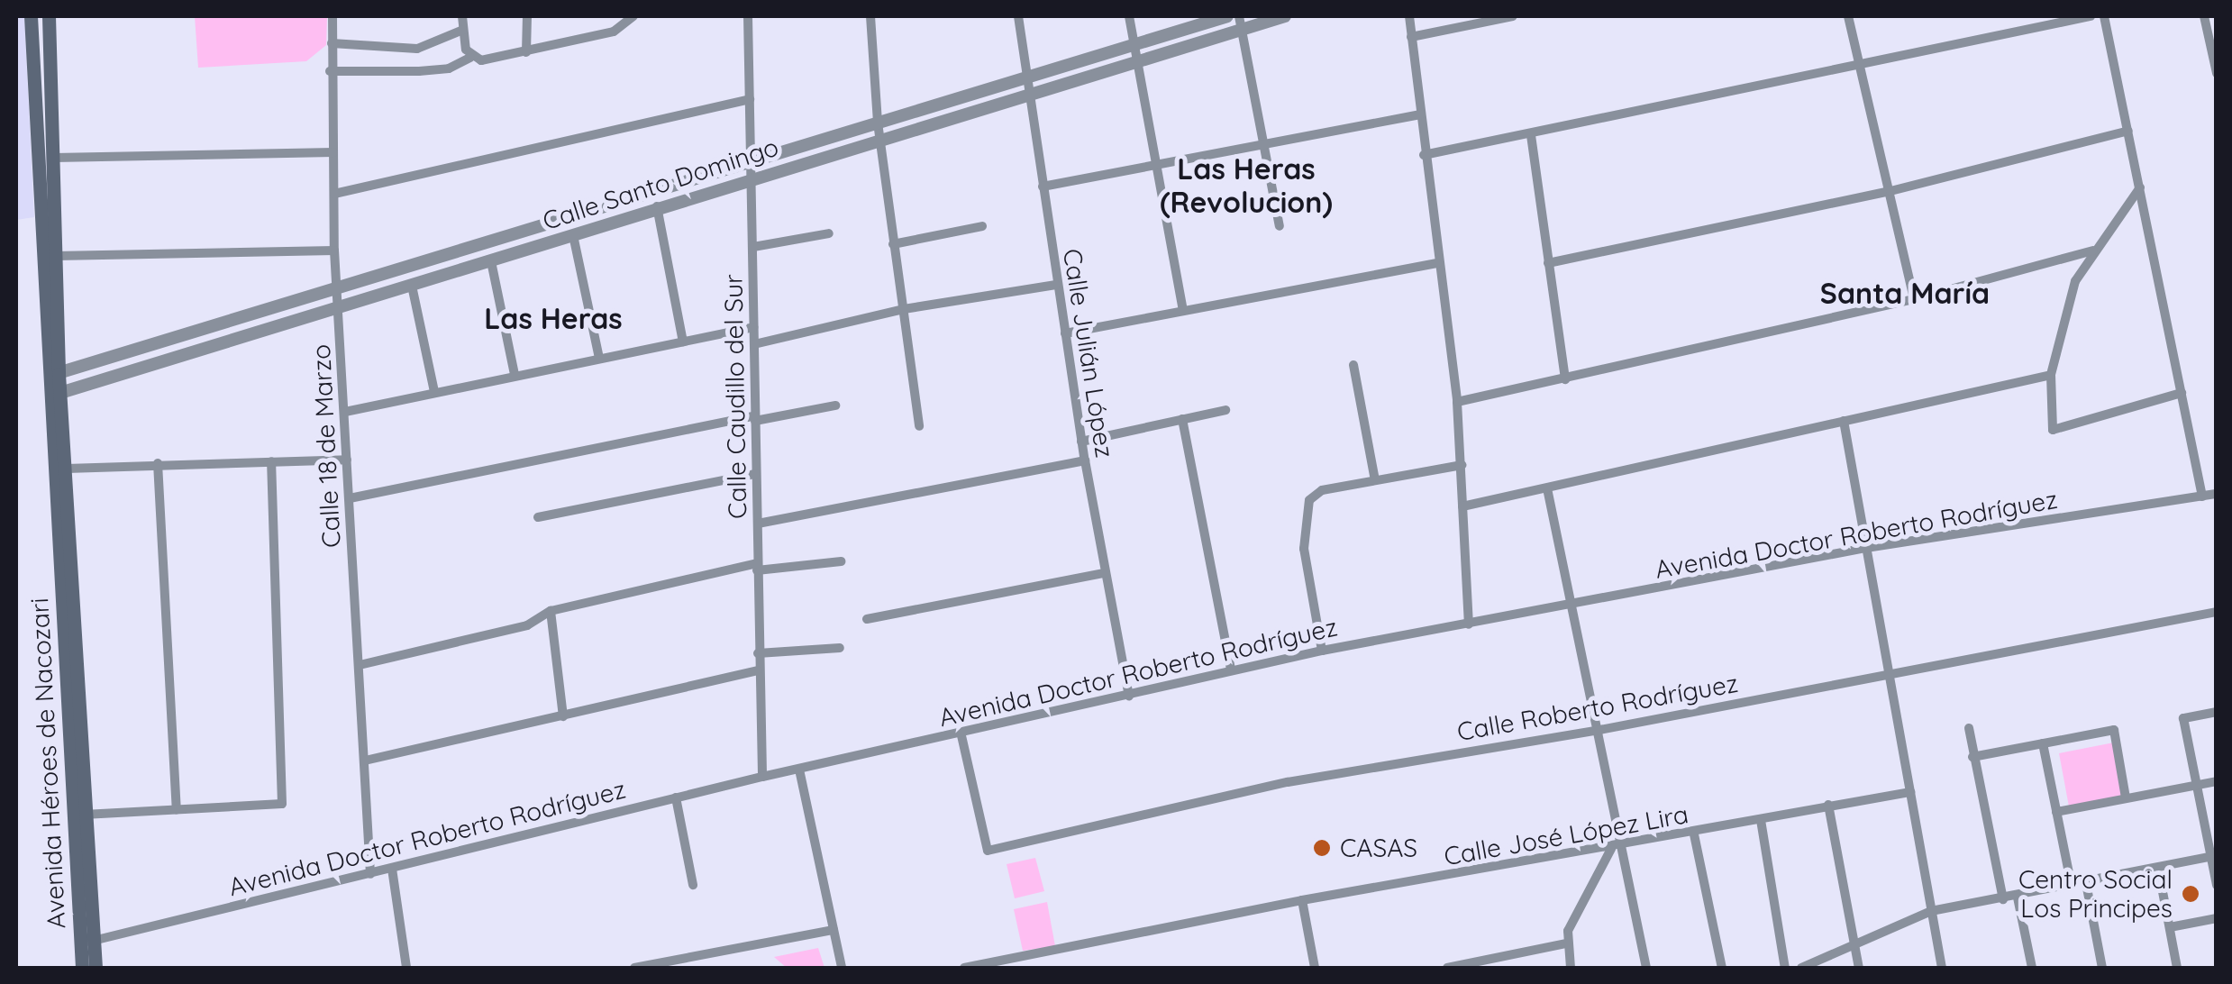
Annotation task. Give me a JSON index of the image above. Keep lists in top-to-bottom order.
{
  "streets": {
    "main road": ["Avenida Héroes de Nacozari"],
    "street": [
      "Calle Santo Domingo",
      "Calle Julián López",
      "Calle Caudillo del Sur",
      "Calle 18 de Marzo",
      "Avenida Doctor Roberto Rodríguez",
      "Calle Roberto Rodríguez",
      "Calle José López Lira"
    ]
  },
  "crossings": [
    ["Calle Santo Domingo", "Calle Julián López"],
    ["Calle Santo Domingo", "Calle Caudillo del Sur"],
    ["Calle Santo Domingo", "Calle 18 de Marzo"],
    ["Calle Santo Domingo", "Avenida Héroes de Nacozari"],
    ["Calle Julián López", "Avenida Doctor Roberto Rodríguez"],
    ["Calle Caudillo del Sur", "Avenida Doctor Roberto Rodríguez"],
    ["Calle 18 de Marzo", "Avenida Doctor Roberto Rodríguez"],
    ["Avenida Doctor Roberto Rodríguez", "Calle Roberto Rodríguez"],
    ["Avenida Doctor Roberto Rodríguez", "Avenida Héroes de Nacozari"]
  ],
  "districts": ["Las Heras (Revolucion)", "Santa María", "Las Heras"],
  "places": ["CASAS", "Centro Social Los Principes"]
}
